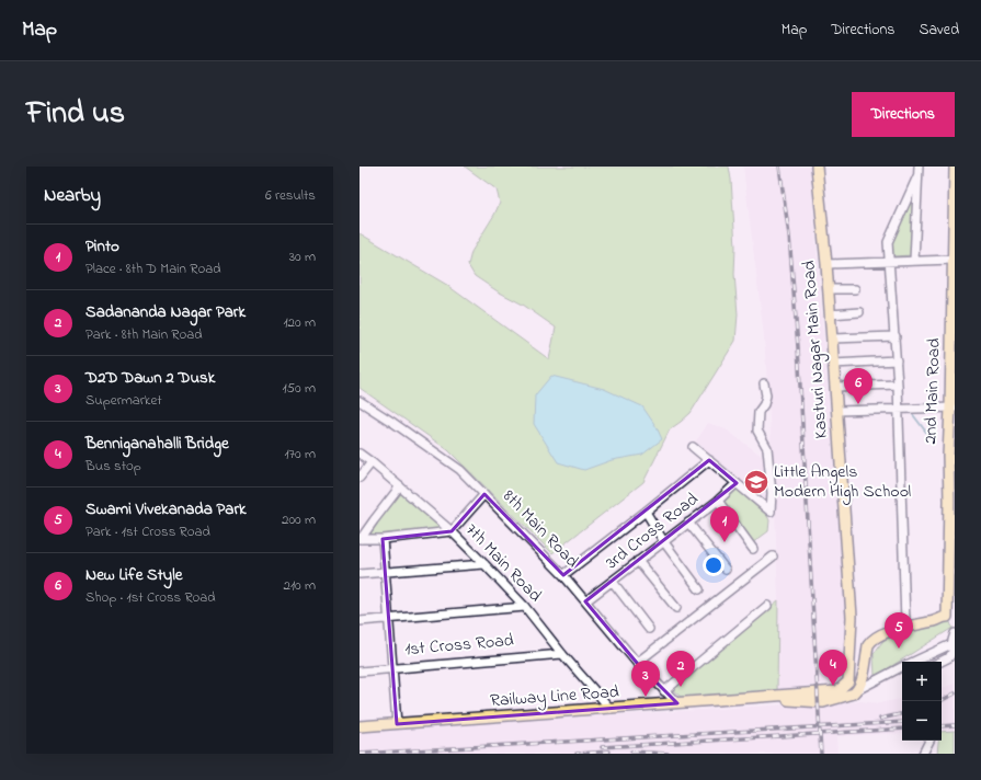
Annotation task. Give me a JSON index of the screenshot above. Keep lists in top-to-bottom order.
{
  "streets": {
    "main road": ["Kasturi Nagar Main Road", "2nd Main Road", "Railway Line Road"],
    "street": [
      "8th Main Road",
      "3rd Cross Road",
      "7th Main Road",
      "1st Cross Road"
    ]
  },
  "crossings": [
    ["Kasturi Nagar Main Road", "Railway Line Road"],
    ["8th Main Road", "3rd Cross Road"],
    ["8th Main Road", "Railway Line Road"],
    ["7th Main Road", "1st Cross Road"],
    ["7th Main Road", "Railway Line Road"]
  ],
  "places": {
    "school or university": ["Little Angels Modern High School"]
  },
  "page": {
    "header": "Map",
    "nav": ["Map", "Directions", "Saved"],
    "title": "Find us",
    "buttons": "Directions",
    "heading": ["Nearby", "6 results"],
    "list": [
      {
        "mark": "1",
        "name": "Pinto",
        "note": "Place · 8th D Main Road",
        "value": "30 m"
      },
      {
        "mark": "2",
        "name": "Sadananda Nagar Park",
        "note": "Park · 8th Main Road",
        "value": "120 m"
      },
      {
        "mark": "3",
        "name": "D2D Dawn 2 Dusk",
        "note": "Supermarket",
        "value": "150 m"
      },
      {
        "mark": "4",
        "name": "Benniganahalli Bridge",
        "note": "Bus stop",
        "value": "170 m"
      },
      {
        "mark": "5",
        "name": "Swami Vivekanada Park",
        "note": "Park · 1st Cross Road",
        "value": "200 m"
      },
      {
        "mark": "6",
        "name": "New Life Style",
        "note": "Shop · 1st Cross Road",
        "value": "210 m"
      }
    ],
    "pins": [
      "6",
      "1",
      "5",
      "4",
      "2",
      "3"
    ],
    "map_buttons": ["+", "−"]
  }
}
